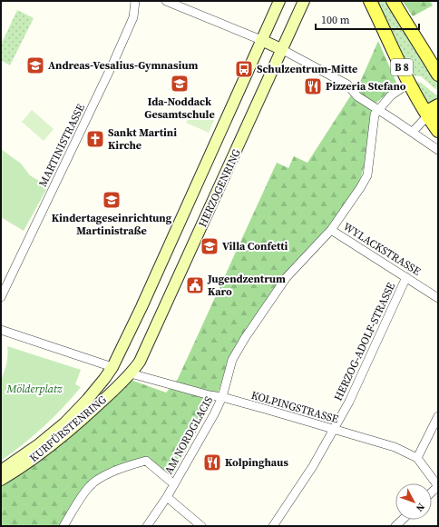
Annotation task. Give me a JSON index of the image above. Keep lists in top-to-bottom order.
{
  "streets": {
    "main road": ["B 8", "HERZOGENRING", "KURFÜRSTENRING"],
    "street": [
      "MARTINISTRASSE",
      "WYLACKSTRASSE",
      "HERZOG-ADOLF-STRASSE",
      "KOLPINGSTRASSE",
      "AM NORDGLACIS"
    ]
  },
  "crossings": [
    ["B 8", "AM NORDGLACIS"],
    ["HERZOGENRING", "KOLPINGSTRASSE"],
    ["HERZOGENRING", "KURFÜRSTENRING"],
    ["WYLACKSTRASSE", "HERZOG-ADOLF-STRASSE"],
    ["WYLACKSTRASSE", "AM NORDGLACIS"],
    ["HERZOG-ADOLF-STRASSE", "KOLPINGSTRASSE"],
    ["KOLPINGSTRASSE", "KURFÜRSTENRING"],
    ["KOLPINGSTRASSE", "AM NORDGLACIS"]
  ],
  "parks": ["Mölderplatz"],
  "places": {
    "school or university": [
      "Andreas-Vesalius-Gymnasium",
      "Ida-Noddack Gesamtschule",
      "Kindertageseinrichtung Martinistraße",
      "Villa Confetti"
    ],
    "bus stop": ["Schulzentrum-Mitte"],
    "restaurant": ["Pizzeria Stefano", "Kolpinghaus"],
    "church": ["Sankt Martini Kirche"],
    "public building": ["Jugendzentrum Karo"]
  },
  "scale_bar": "100 m",
  "north": "bottom right"
}
